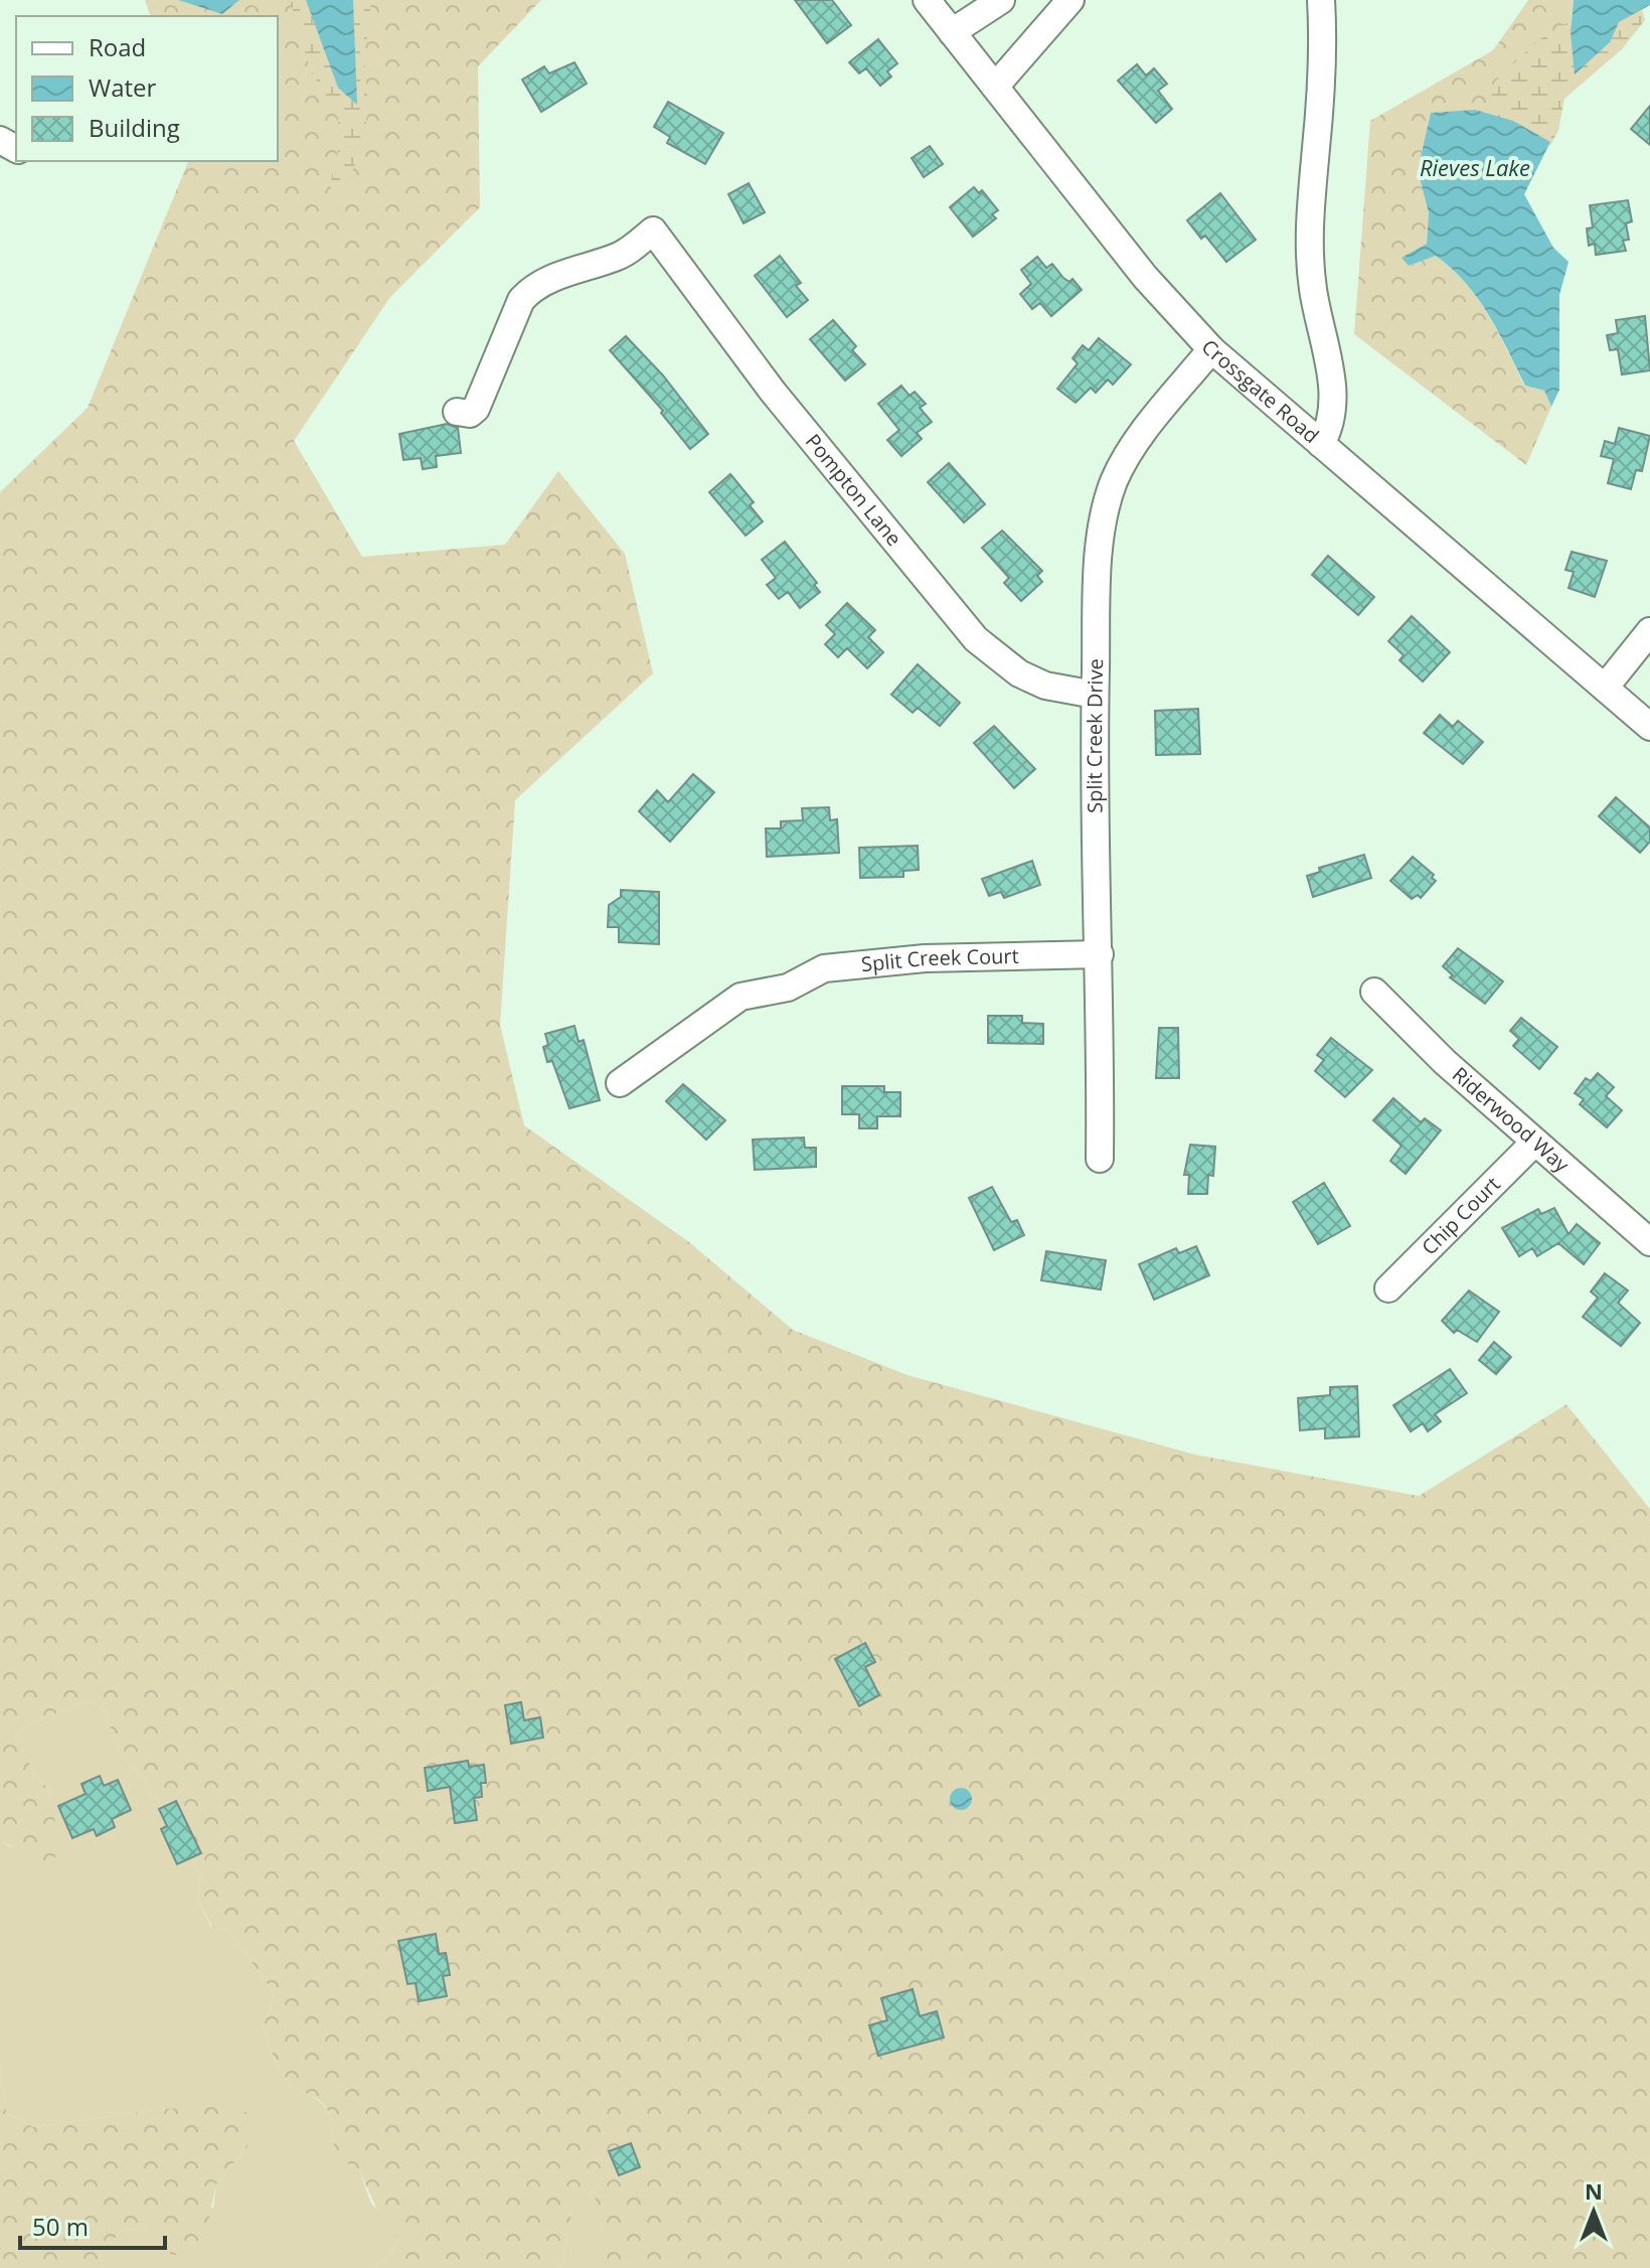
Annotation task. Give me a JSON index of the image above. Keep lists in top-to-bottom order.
{
  "streets": {
    "street": [
      "Crossgate Road",
      "Pompton Lane",
      "Split Creek Drive",
      "Split Creek Court",
      "Riderwood Way",
      "Chip Court"
    ]
  },
  "crossings": [
    ["Crossgate Road", "Split Creek Drive"],
    ["Pompton Lane", "Split Creek Drive"],
    ["Split Creek Drive", "Split Creek Court"],
    ["Riderwood Way", "Chip Court"]
  ],
  "water": ["Rieves Lake"],
  "legend": ["Road", "Water", "Building"],
  "scale_bar": "50 m",
  "north": "top"
}
